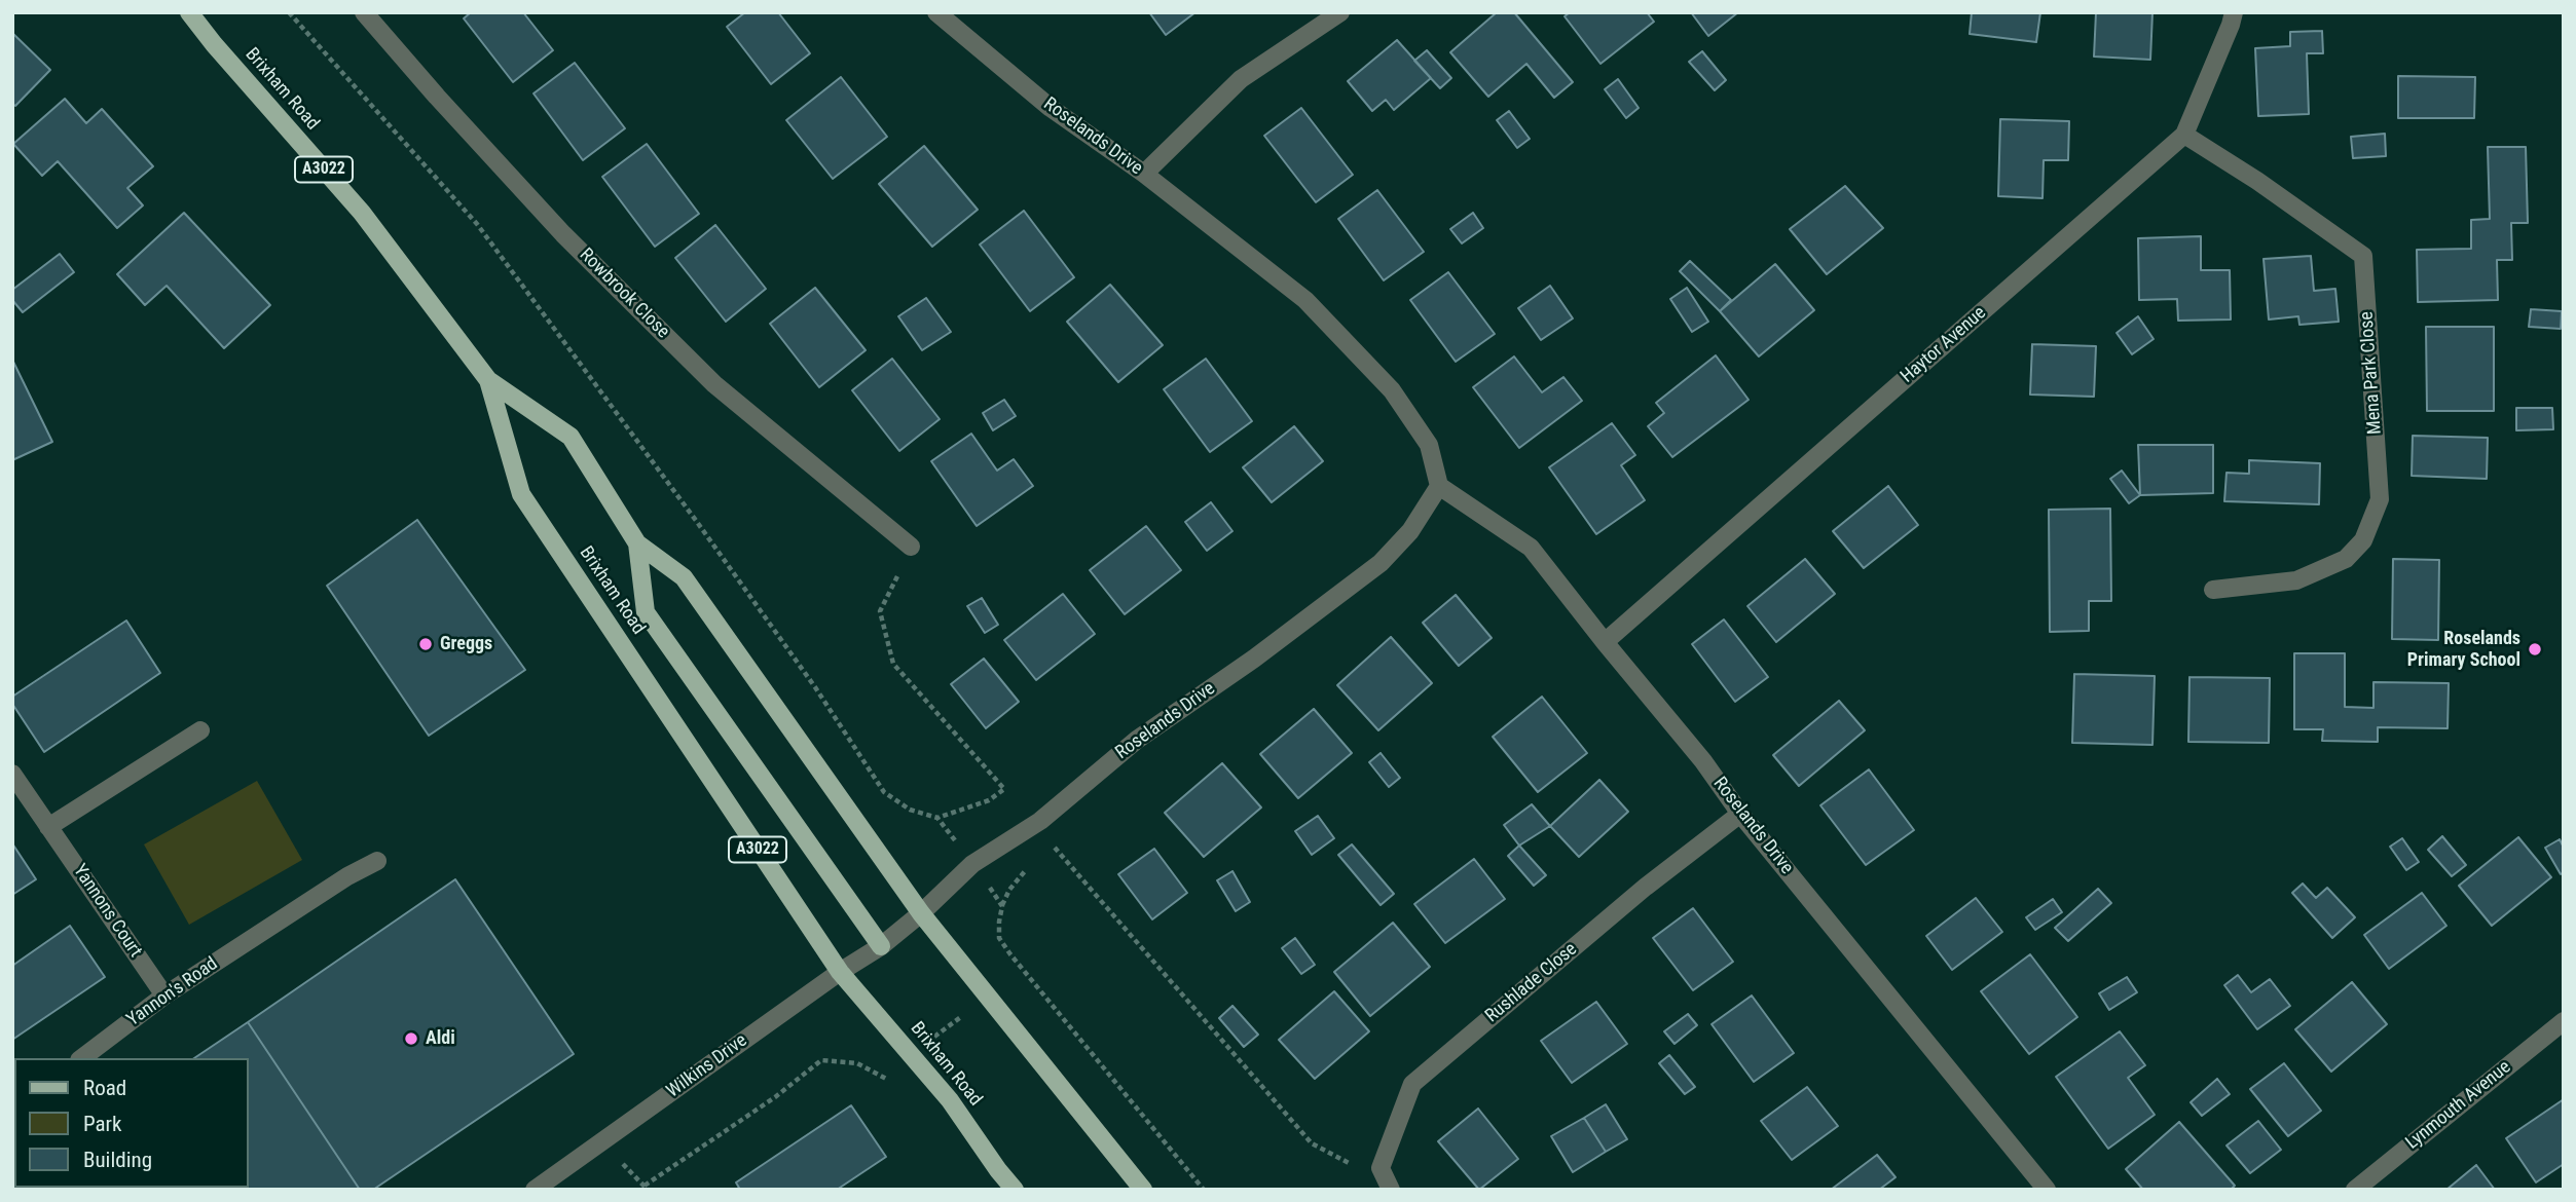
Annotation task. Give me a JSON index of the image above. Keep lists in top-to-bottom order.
{
  "streets": {
    "main road": ["Brixham Road", "A3022"],
    "street": [
      "Roselands Drive",
      "Rowbrook Close",
      "Haytor Avenue",
      "Mena Park Close",
      "Yannons Court",
      "Rushlade Close",
      "Yannon's Road",
      "Wilkins Drive",
      "Lynmouth Avenue"
    ]
  },
  "crossings": [
    ["Brixham Road", "Wilkins Drive"],
    ["Roselands Drive", "Haytor Avenue"],
    ["Roselands Drive", "Rushlade Close"],
    ["Roselands Drive", "Wilkins Drive"],
    ["Haytor Avenue", "Mena Park Close"],
    ["Yannons Court", "Yannon's Road"]
  ],
  "places": ["Greggs", "Roselands Primary School", "Aldi"],
  "legend": ["Road", "Park", "Building"]
}
